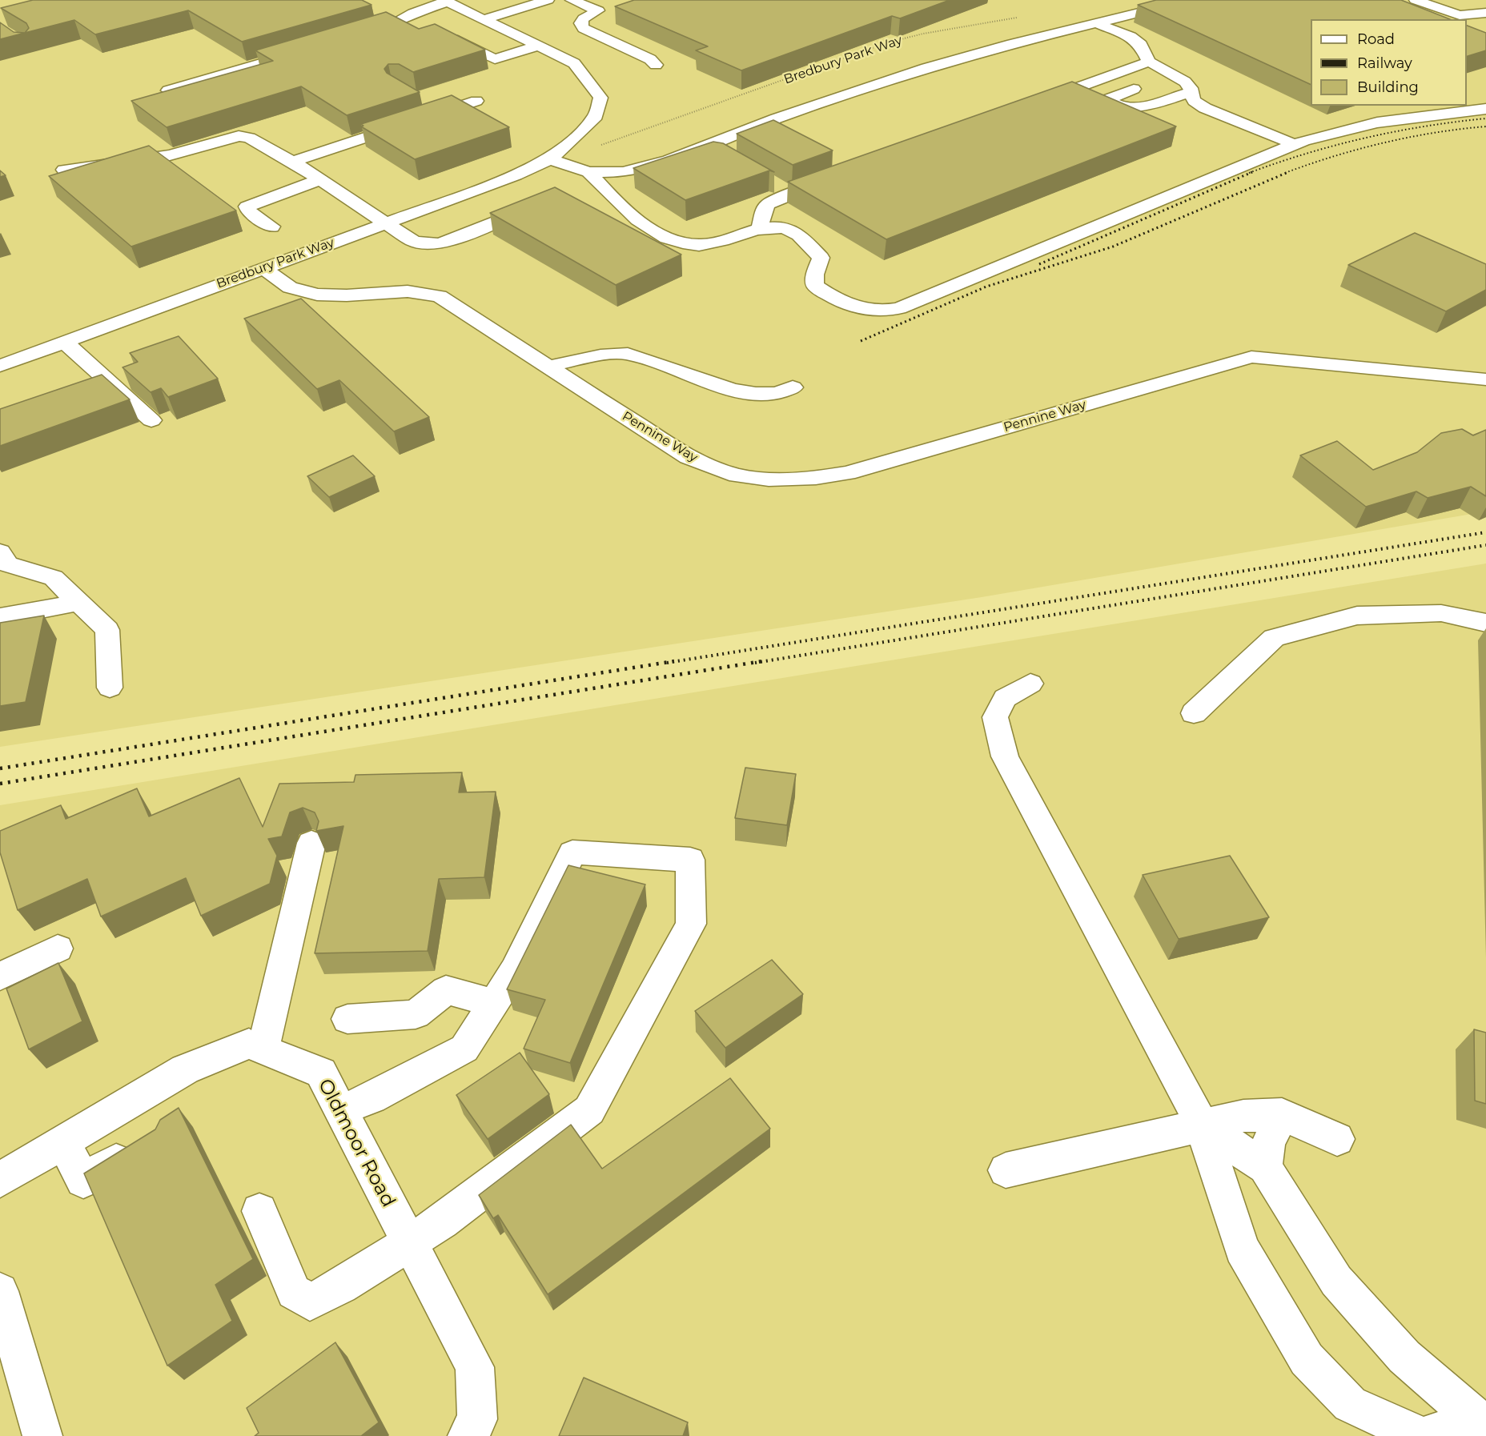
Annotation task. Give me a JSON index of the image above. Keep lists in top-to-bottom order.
{
  "streets": {
    "street": ["Bredbury Park Way", "Pennine Way", "Oldmoor Road"]
  },
  "crossings": [
    ["Bredbury Park Way", "Pennine Way"]
  ],
  "legend": ["Road", "Railway", "Building"]
}
